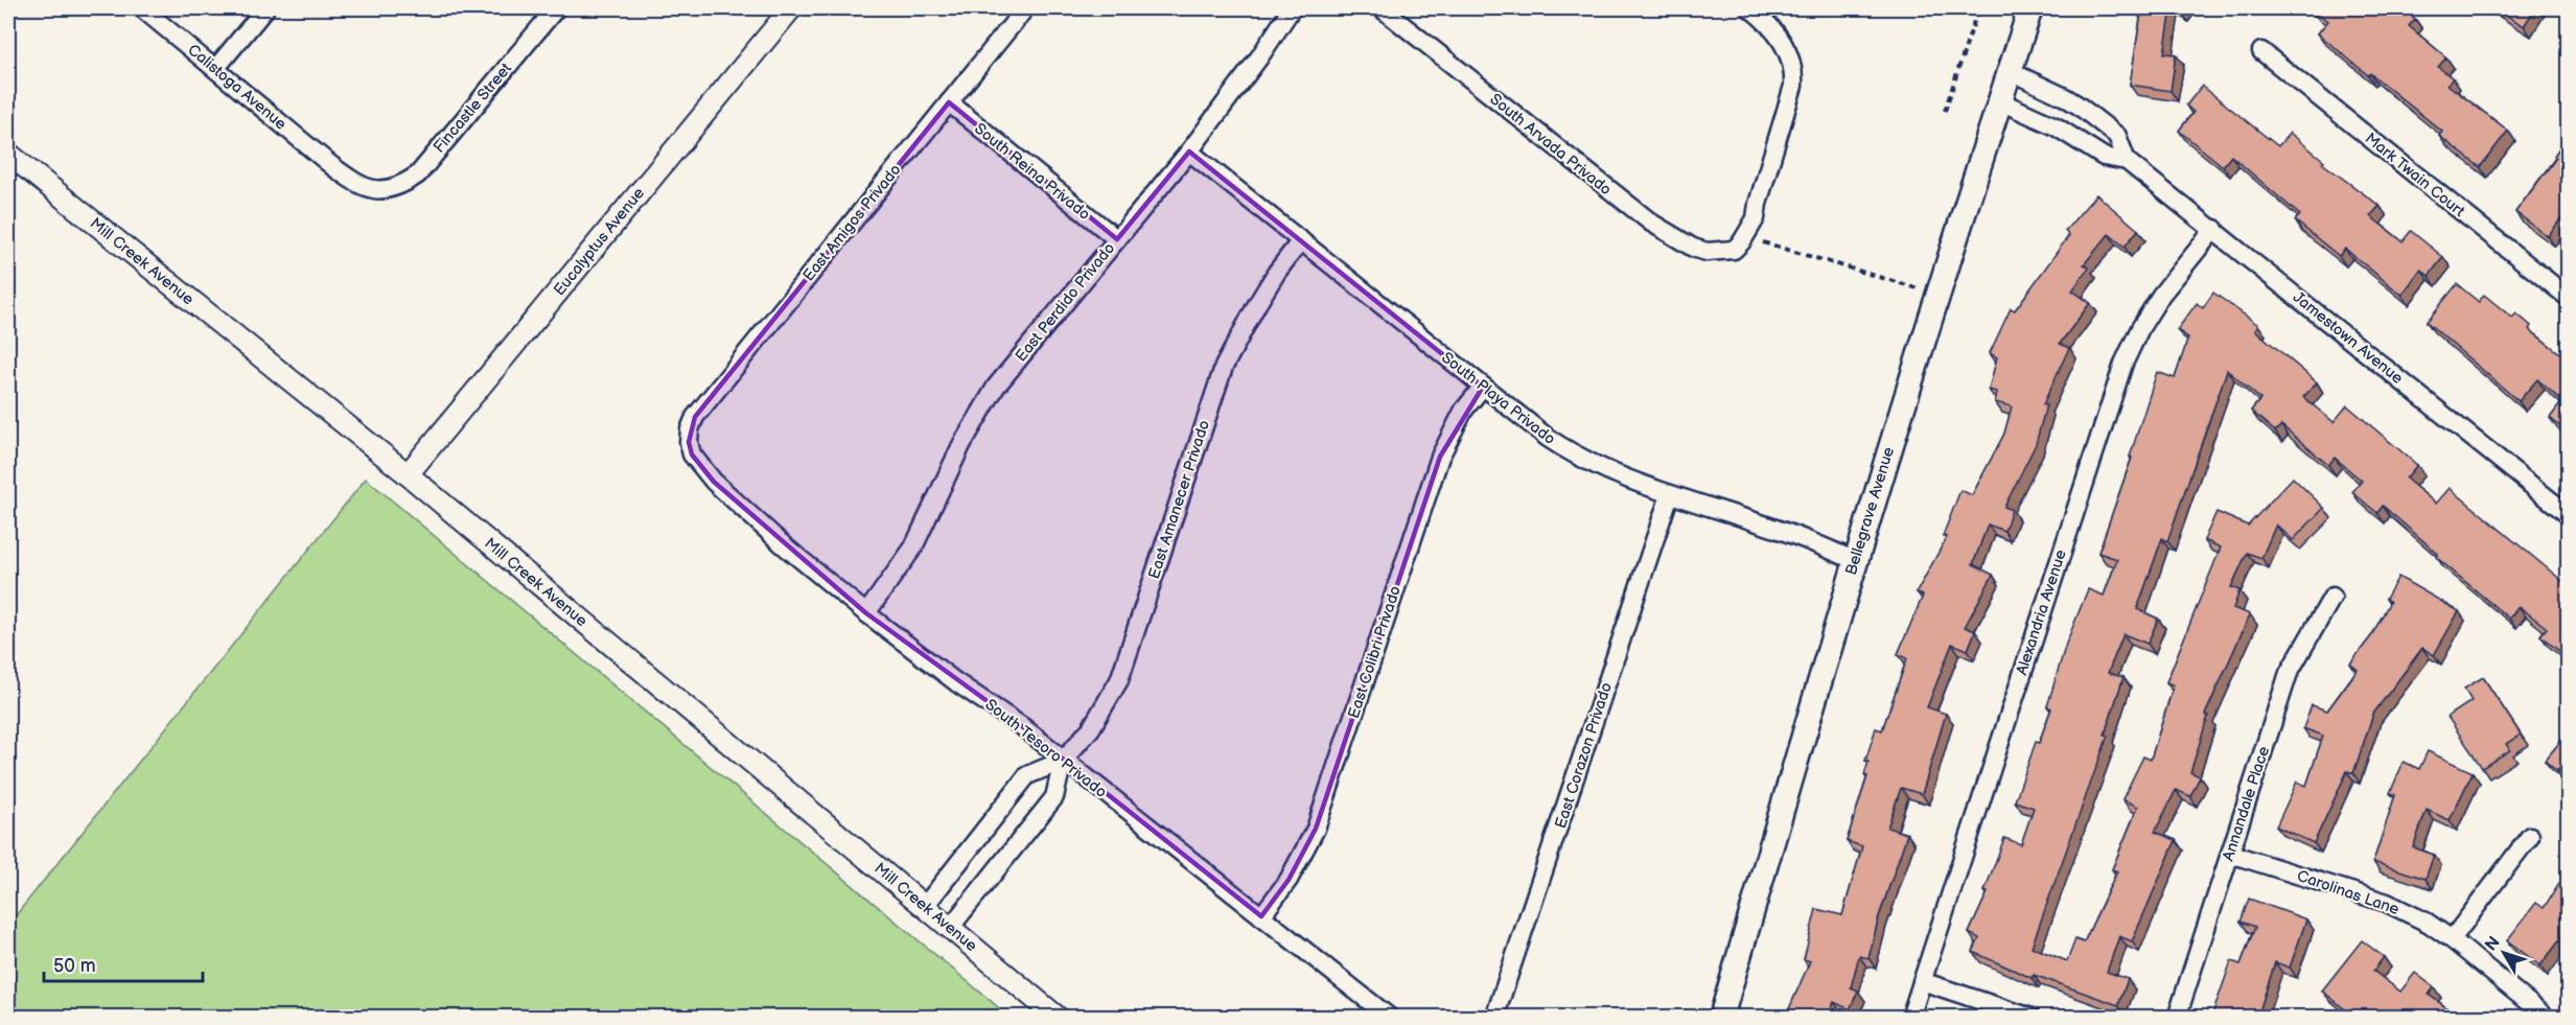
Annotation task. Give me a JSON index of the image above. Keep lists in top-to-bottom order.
{
  "streets": {
    "main road": ["Bellegrave Avenue"],
    "street": [
      "Calistoga Avenue",
      "Fincastle Street",
      "South Arvada Privado",
      "South Reina Privado",
      "Mark Twain Court",
      "East Amigos Privado",
      "Eucalyptus Avenue",
      "Mill Creek Avenue",
      "East Perdido Privado",
      "Jamestown Avenue",
      "South Playa Privado",
      "East Amanecer Privado",
      "Alexandria Avenue",
      "East Colibri Privado",
      "South Tesoro Privado",
      "East Corazon Privado",
      "Annandale Place",
      "Carolinas Lane"
    ]
  },
  "crossings": [
    ["Calistoga Avenue", "Fincastle Street"],
    ["South Reina Privado", "East Amigos Privado"],
    ["South Reina Privado", "East Perdido Privado"],
    ["East Amigos Privado", "South Tesoro Privado"],
    ["Eucalyptus Avenue", "Mill Creek Avenue"],
    ["Mill Creek Avenue", "East Amanecer Privado"],
    ["East Perdido Privado", "South Playa Privado"],
    ["East Perdido Privado", "South Tesoro Privado"],
    ["Jamestown Avenue", "Bellegrave Avenue"],
    ["Jamestown Avenue", "Alexandria Avenue"],
    ["South Playa Privado", "East Amanecer Privado"],
    ["South Playa Privado", "Bellegrave Avenue"],
    ["South Playa Privado", "East Colibri Privado"],
    ["South Playa Privado", "East Corazon Privado"],
    ["East Amanecer Privado", "South Tesoro Privado"],
    ["East Colibri Privado", "South Tesoro Privado"],
    ["Annandale Place", "Carolinas Lane"]
  ],
  "scale_bar": "50 m",
  "north": "top left"
}
